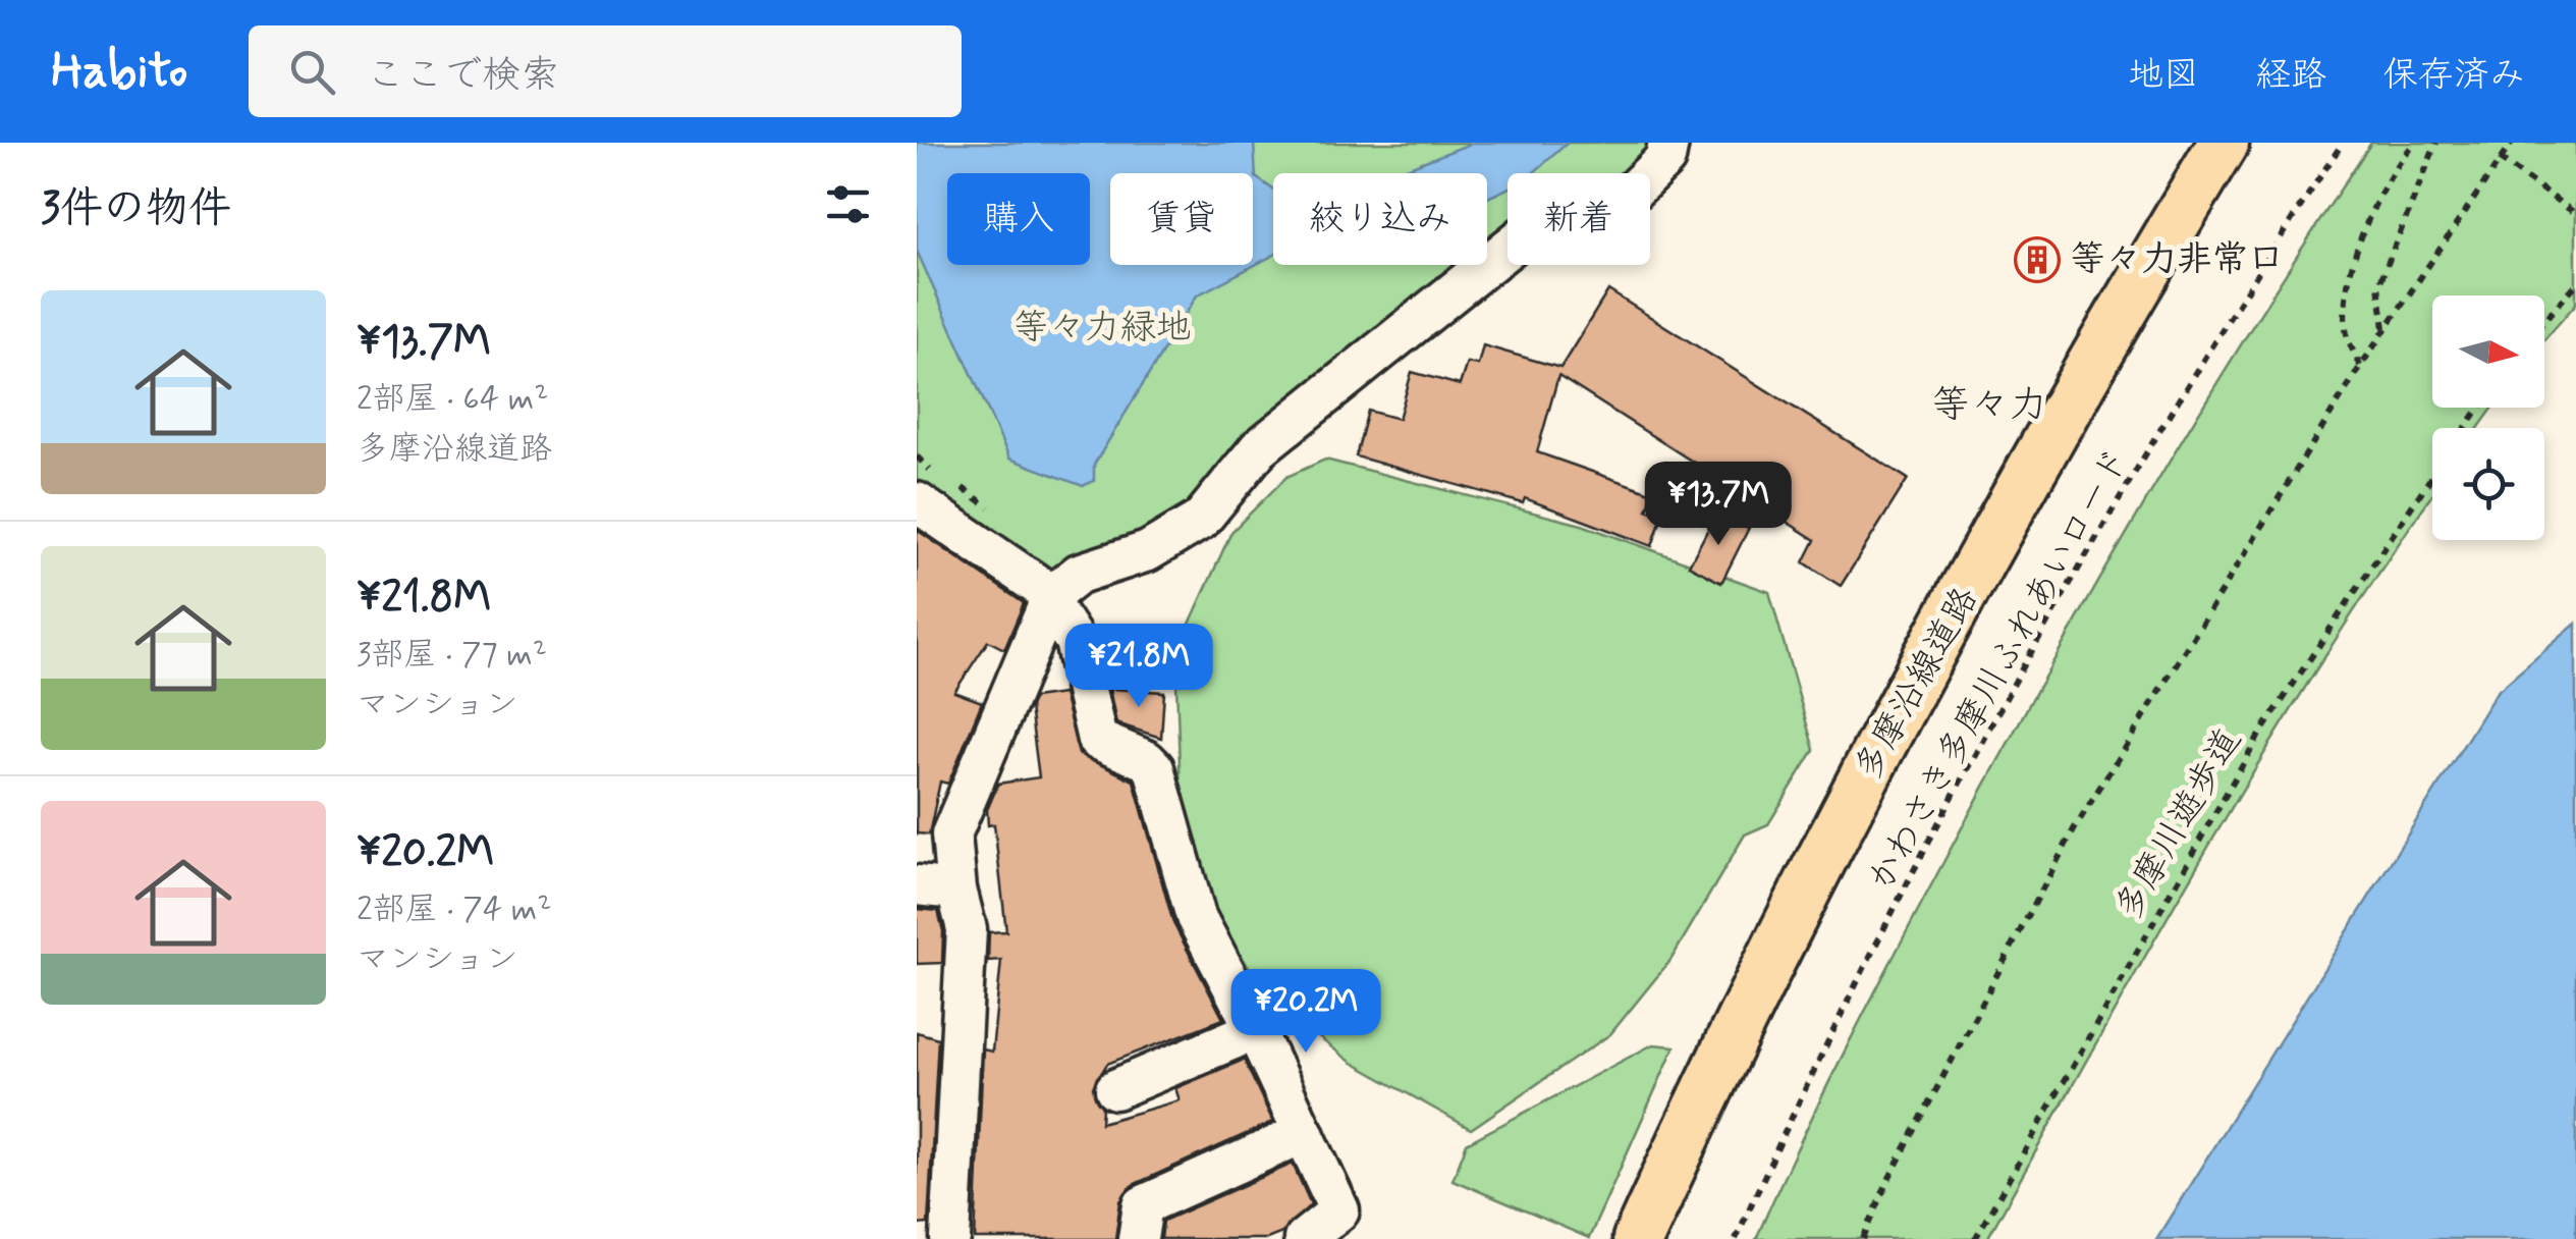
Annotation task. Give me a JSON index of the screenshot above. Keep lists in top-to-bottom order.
{
  "streets": {
    "main road": ["多摩沿線道路"],
    "path": ["かわさき多摩川ふれあいロード", "多摩川遊歩道"]
  },
  "districts": ["等々力"],
  "parks": ["等々力緑地"],
  "places": {
    "building": ["等々力非常口"]
  },
  "north": "right",
  "page": {
    "header": "Habito",
    "search": "ここで検索",
    "nav": ["地図", "経路", "保存済み"],
    "heading": "3件の物件",
    "chip": [
      "購入",
      "賃貸",
      "絞り込み",
      "新着"
    ],
    "list": [
      {
        "name": "¥13.7M",
        "note": "2部屋 · 64 m² · 多摩沿線道路"
      },
      {
        "name": "¥21.8M",
        "note": "3部屋 · 77 m² · マンション"
      },
      {
        "name": "¥20.2M",
        "note": "2部屋 · 74 m² · マンション"
      }
    ],
    "price": ["¥13.7M", "¥21.8M", "¥20.2M"]
  }
}
